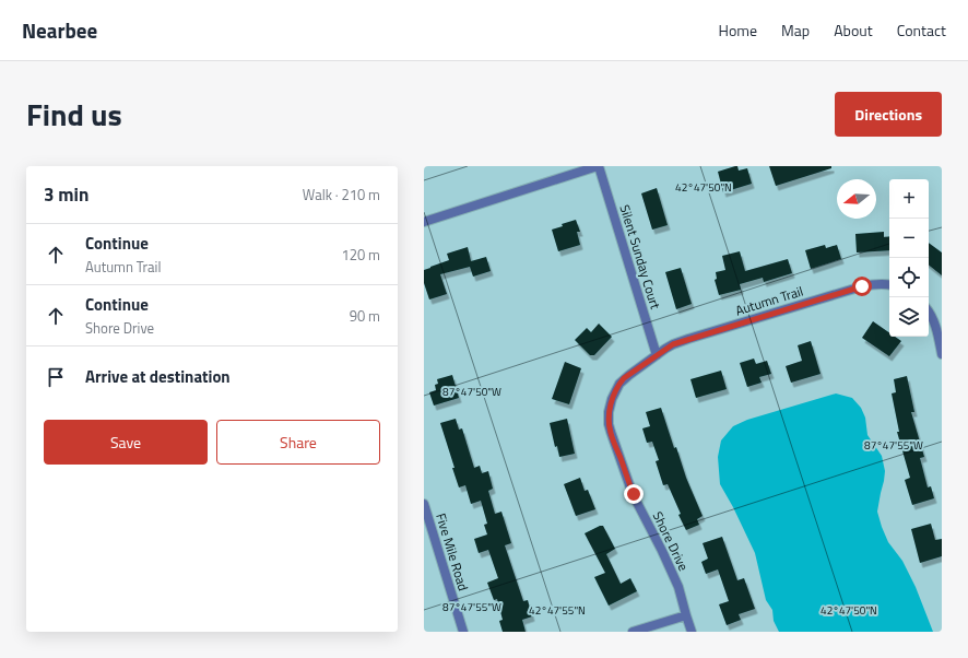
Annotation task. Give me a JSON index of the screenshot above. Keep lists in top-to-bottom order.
{
  "streets": {
    "street": [
      "Silent Sunday Court",
      "Autumn Trail",
      "Shore Drive",
      "Five Mile Road"
    ]
  },
  "crossings": [
    ["Silent Sunday Court", "Autumn Trail"],
    ["Silent Sunday Court", "Shore Drive"],
    ["Autumn Trail", "Shore Drive"]
  ],
  "north": "left",
  "page": {
    "header": "Nearbee",
    "nav": [
      "Home",
      "Map",
      "About",
      "Contact"
    ],
    "title": "Find us",
    "buttons": [
      "Directions",
      ["Save", "Share"]
    ],
    "heading": ["3 min", "Walk · 210 m"],
    "map_buttons": ["+", "−"],
    "list": [
      ["Continue", "Autumn Trail", "120 m"],
      ["Continue", "Shore Drive", "90 m"],
      "Arrive at destination"
    ]
  },
  "coordinates": [
    "42°47'50\"N",
    "87°47'50\"W",
    "87°47'55\"W",
    "42°47'55\"N"
  ]
}
